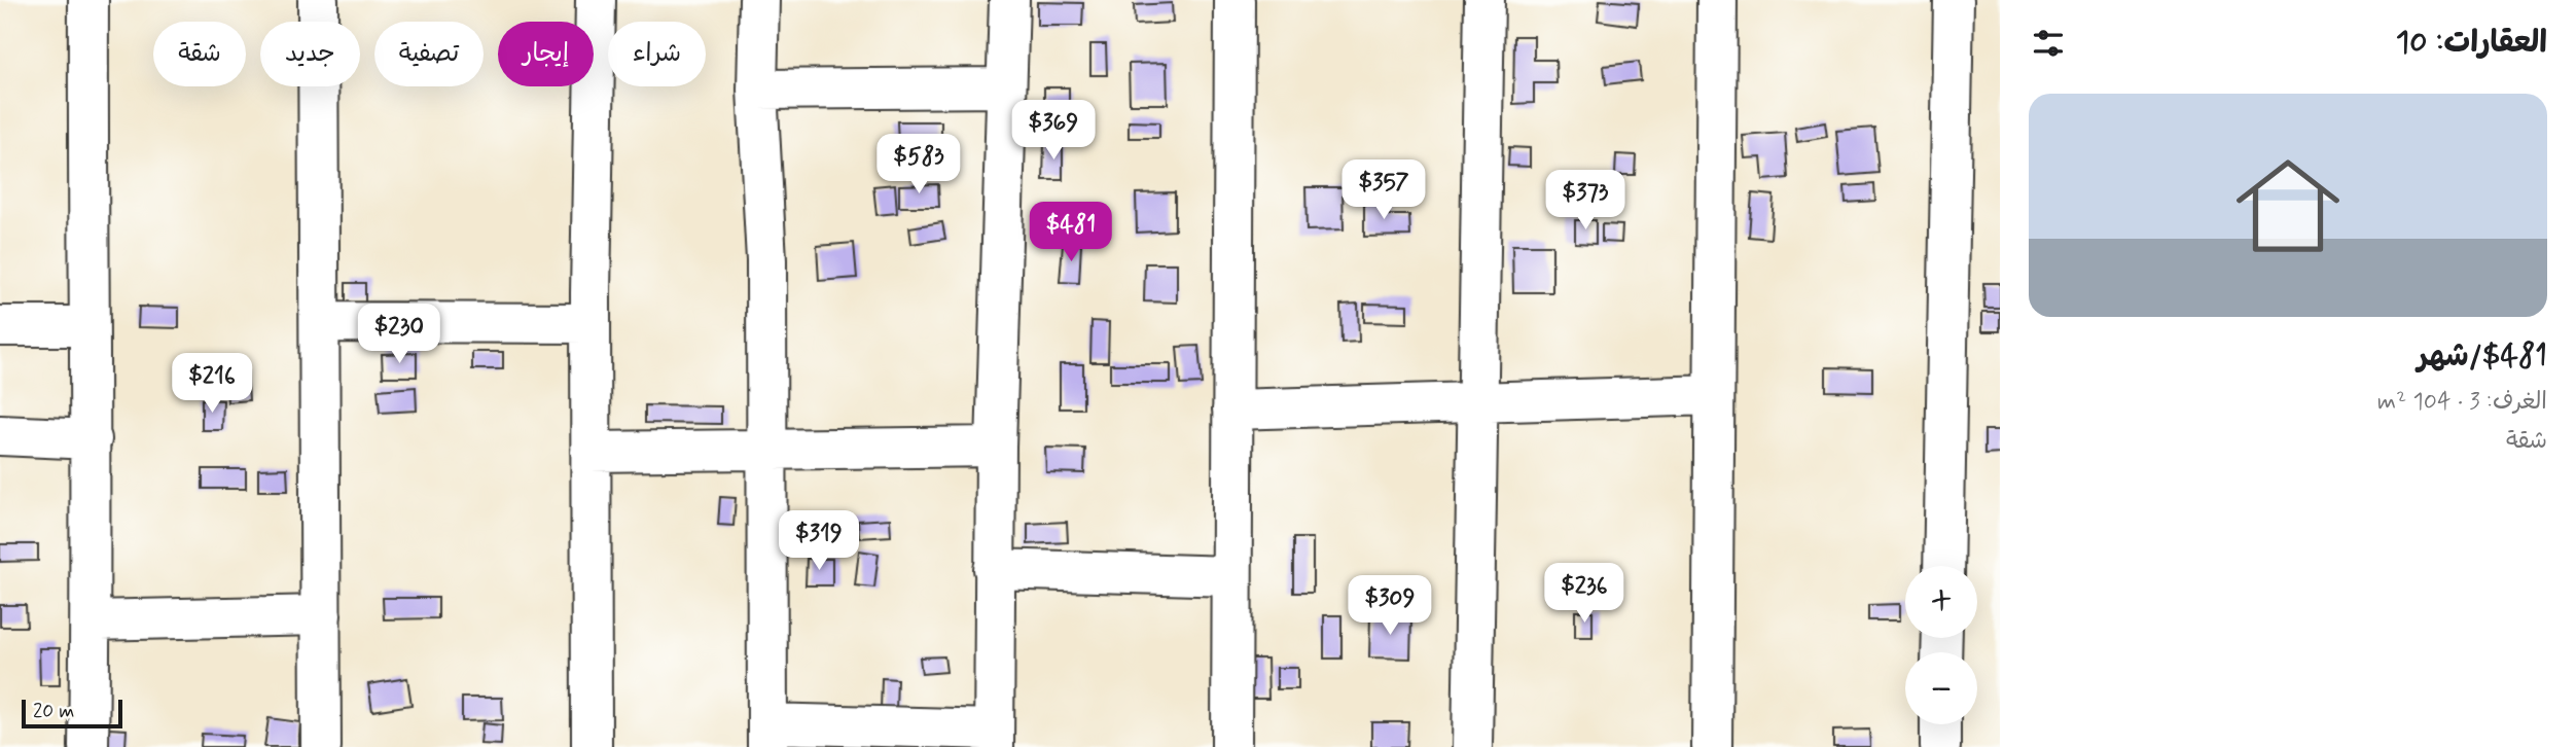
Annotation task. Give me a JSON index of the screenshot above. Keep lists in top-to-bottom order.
{
  "scale_bar": "20 m",
  "page": {
    "heading": "العقارات: 10",
    "chip": [
      "شراء",
      "إيجار",
      "تصفية",
      "جديد",
      "شقة"
    ],
    "list": [
      {
        "name": "$481/شهر",
        "note": "الغرف: 3 · 104 m² · شقة"
      }
    ],
    "price": [
      "$369",
      "$583",
      "$357",
      "$373",
      "$481",
      "$230",
      "$216",
      "$319",
      "$236",
      "$309"
    ],
    "map_buttons": ["+", "−"],
    "scale": "20 m"
  }
}
